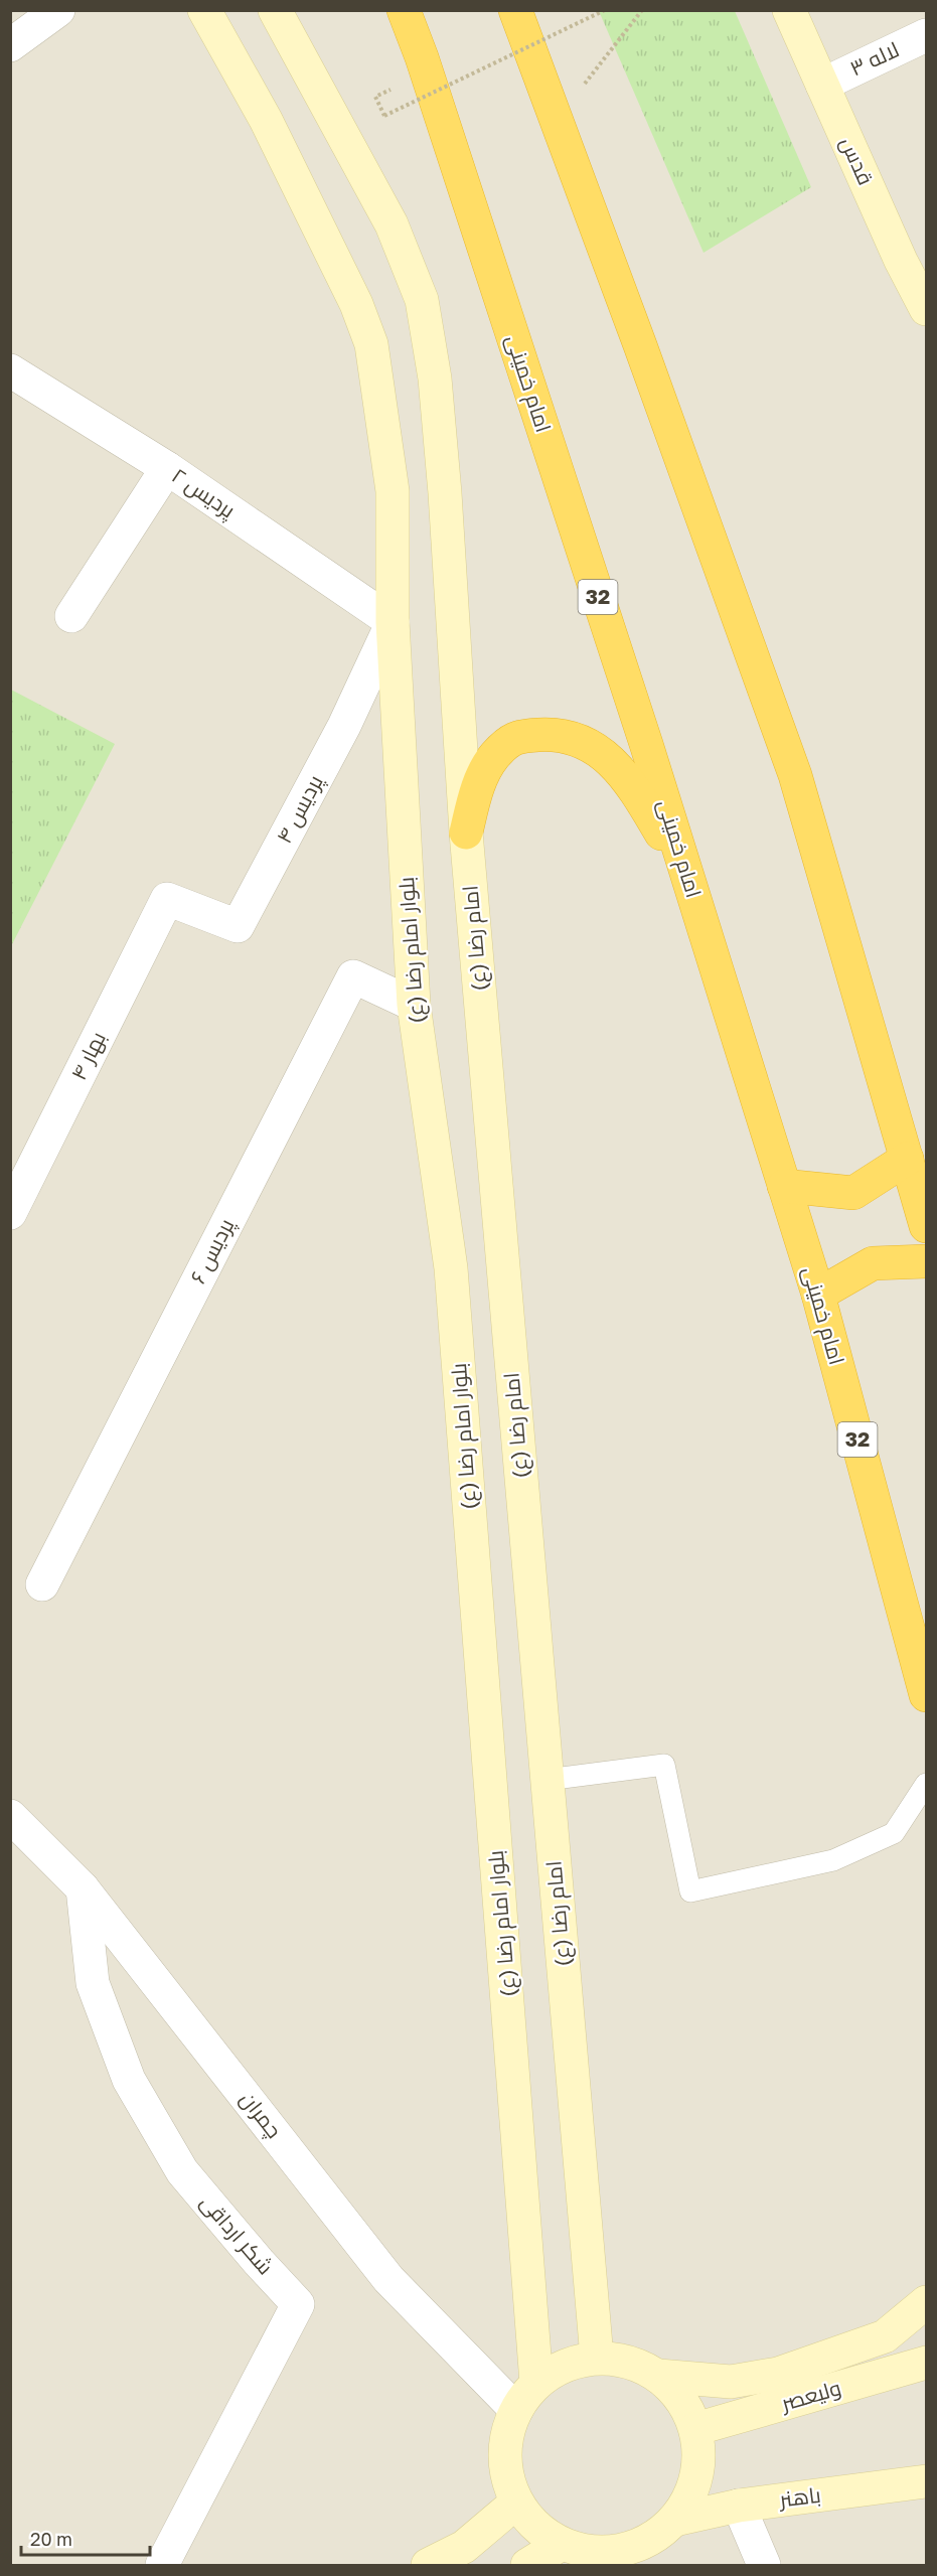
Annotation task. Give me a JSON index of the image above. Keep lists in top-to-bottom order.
{
  "streets": {
    "highway": ["امام خمینی", "32"],
    "main road": [
      "قدس",
      "امام رضا (ع)",
      "بلوار امام رضا (ع)",
      "ولیعصر",
      "باهنر"
    ],
    "street": [
      "لاله ۳",
      "پردیس ۲",
      "پردیس ۴",
      "بهار ۴",
      "پردیس ۶",
      "چمران",
      "شکر ارداقی"
    ]
  },
  "crossings": [
    ["لاله ۳", "قدس"],
    ["پردیس ۲", "پردیس ۴"],
    ["پردیس ۲", "بلوار امام رضا (ع)"],
    ["پردیس ۴", "بلوار امام رضا (ع)"],
    ["پردیس ۴", "بهار ۴"],
    ["امام رضا (ع)", "بلوار امام رضا (ع)"],
    ["امام رضا (ع)", "چمران"],
    ["امام رضا (ع)", "ولیعصر"],
    ["امام رضا (ع)", "باهنر"],
    ["بلوار امام رضا (ع)", "پردیس ۶"],
    ["بلوار امام رضا (ع)", "چمران"],
    ["بلوار امام رضا (ع)", "ولیعصر"],
    ["بلوار امام رضا (ع)", "باهنر"],
    ["چمران", "شکر ارداقی"],
    ["چمران", "ولیعصر"],
    ["چمران", "باهنر"],
    ["ولیعصر", "باهنر"]
  ],
  "scale_bar": "20 m"
}
